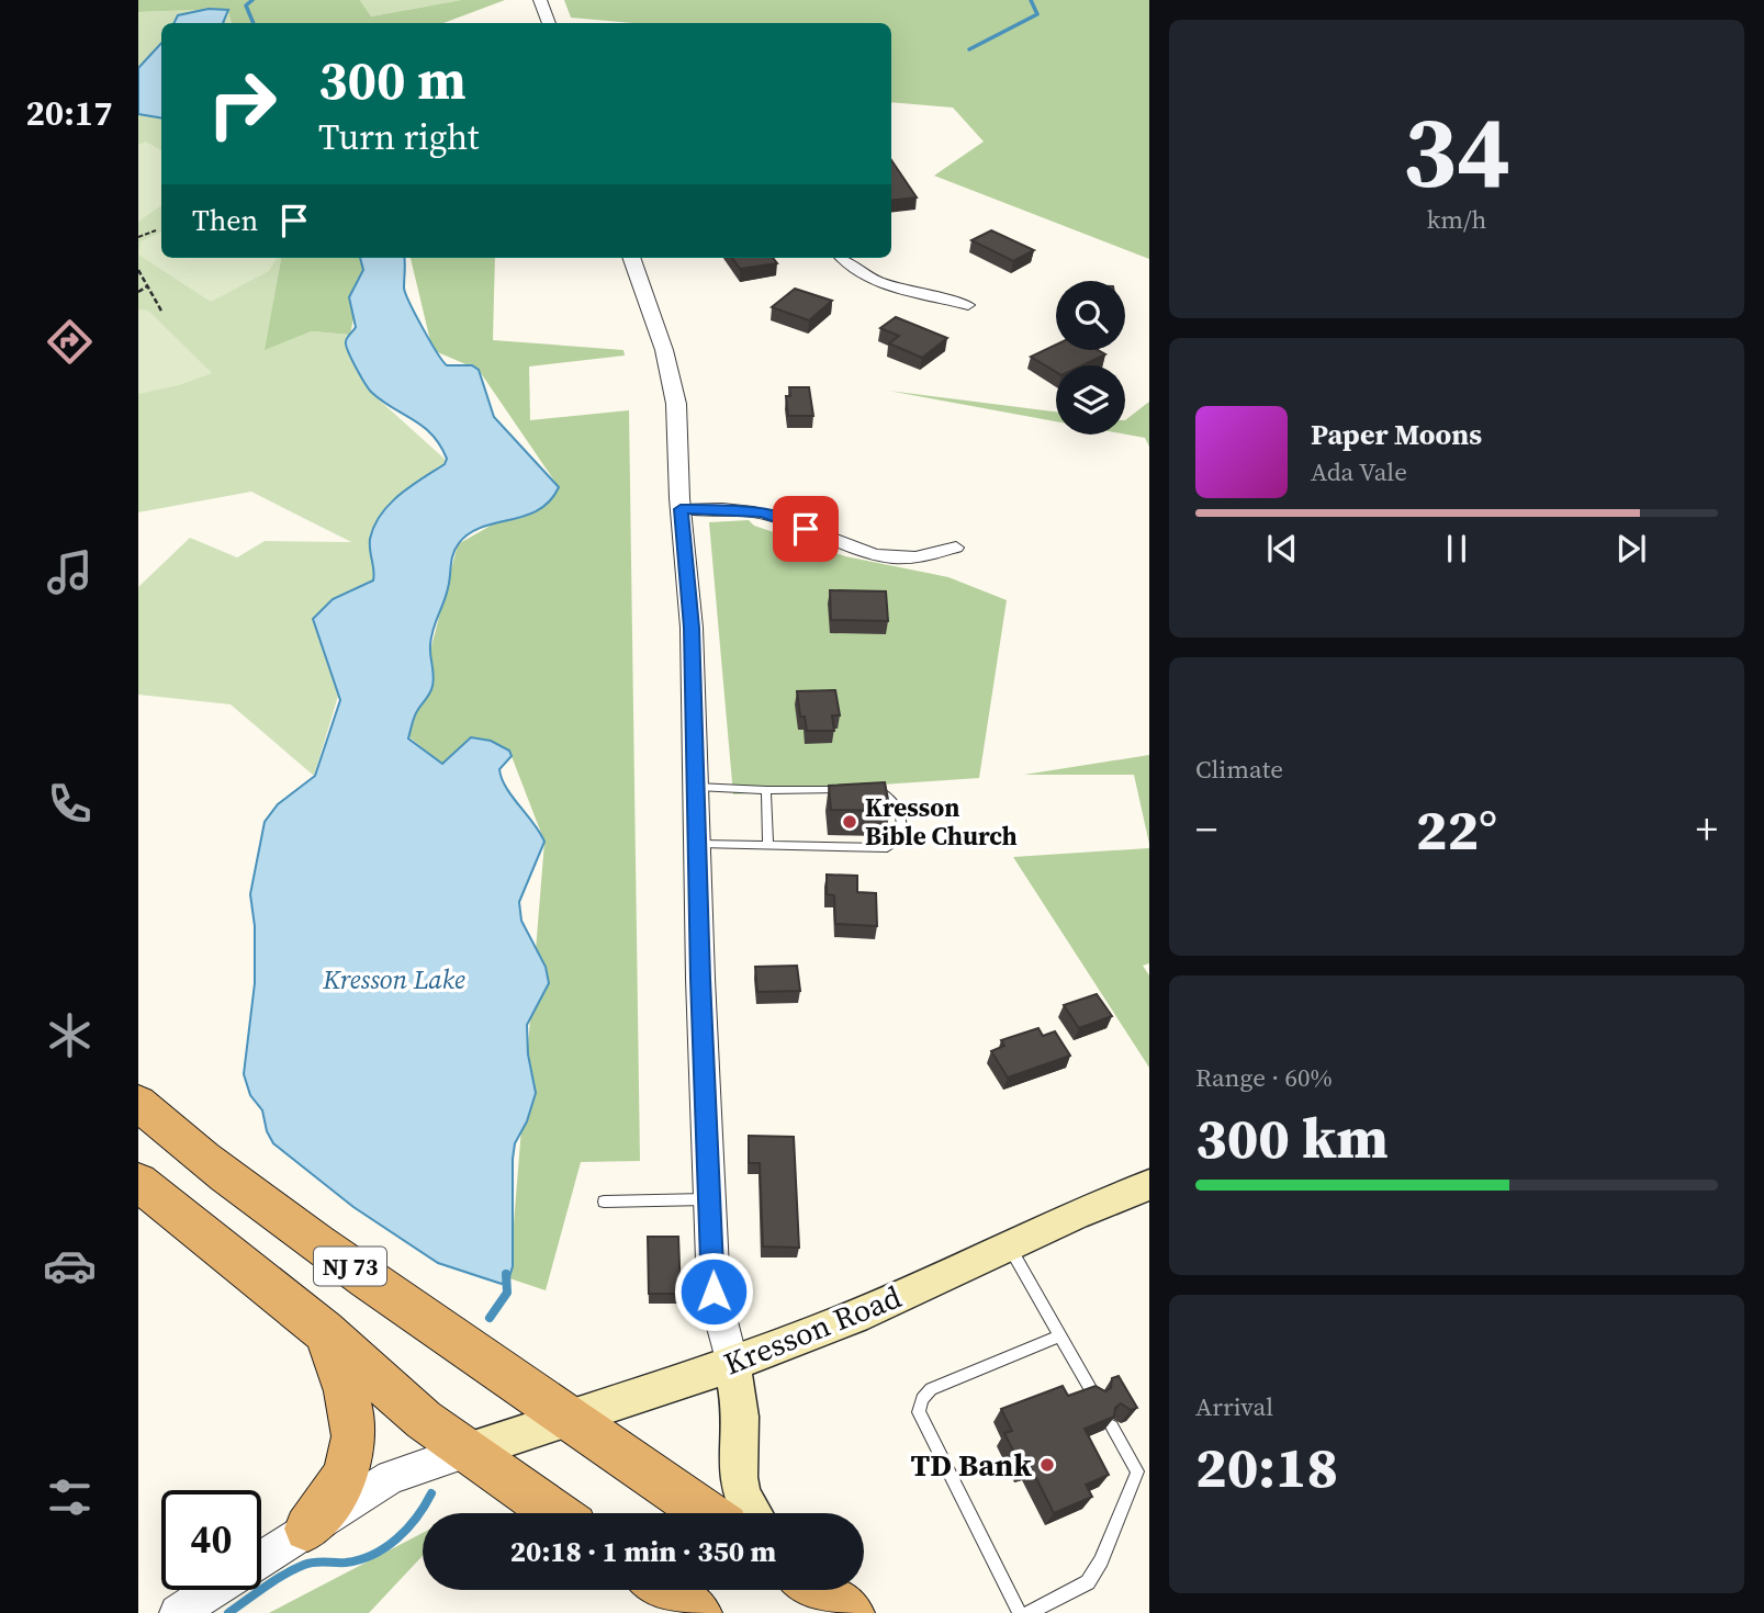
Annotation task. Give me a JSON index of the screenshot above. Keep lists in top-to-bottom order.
{
  "streets": {
    "highway": ["NJ 73"],
    "main road": ["Kresson Road"]
  },
  "crossings": [
    ["NJ 73", "Kresson Road"]
  ],
  "water": ["Kresson Lake"],
  "places": ["Kresson Bible Church", "TD Bank"],
  "page": {
    "tabs": "20:17",
    "tile": [
      ["34", "km/h"],
      "Climate",
      ["Range · 60%", "300 km"],
      ["Arrival", "20:18"]
    ],
    "turn": ["300 m", "Turn right"],
    "then": "Then",
    "song": ["Paper Moons", "Ada Vale"],
    "heat": ["−", "22°", "+"],
    "limit": "40",
    "trip": "20:18 · 1 min · 350 m"
  }
}
